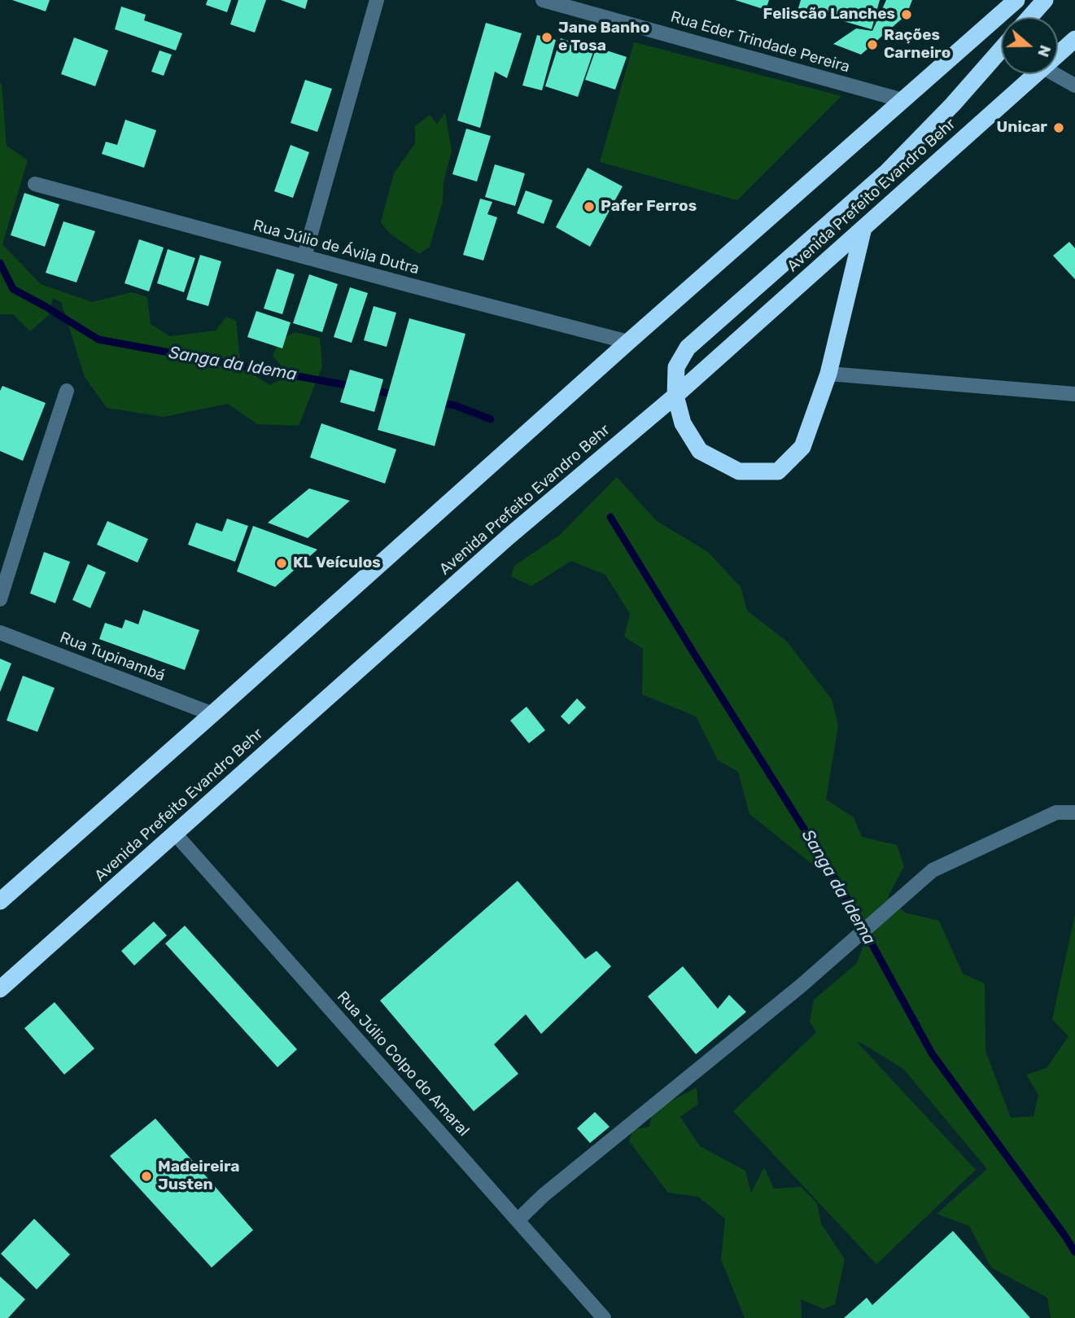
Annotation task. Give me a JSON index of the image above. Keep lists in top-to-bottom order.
{
  "streets": {
    "highway": ["Avenida Prefeito Evandro Behr"],
    "street": [
      "Rua Eder Trindade Pereira",
      "Rua Júlio de Ávila Dutra",
      "Rua Tupinambá",
      "Rua Júlio Colpo do Amaral"
    ]
  },
  "crossings": [
    ["Avenida Prefeito Evandro Behr", "Rua Júlio Colpo do Amaral"]
  ],
  "water": ["Sanga da Idema"],
  "places": [
    "Feliscão Lanches",
    "Jane Banho e Tosa",
    "Rações Carneiro",
    "Unicar",
    "Pafer Ferros",
    "KL Veículos",
    "Madeireira Justen"
  ],
  "north": "right"
}
